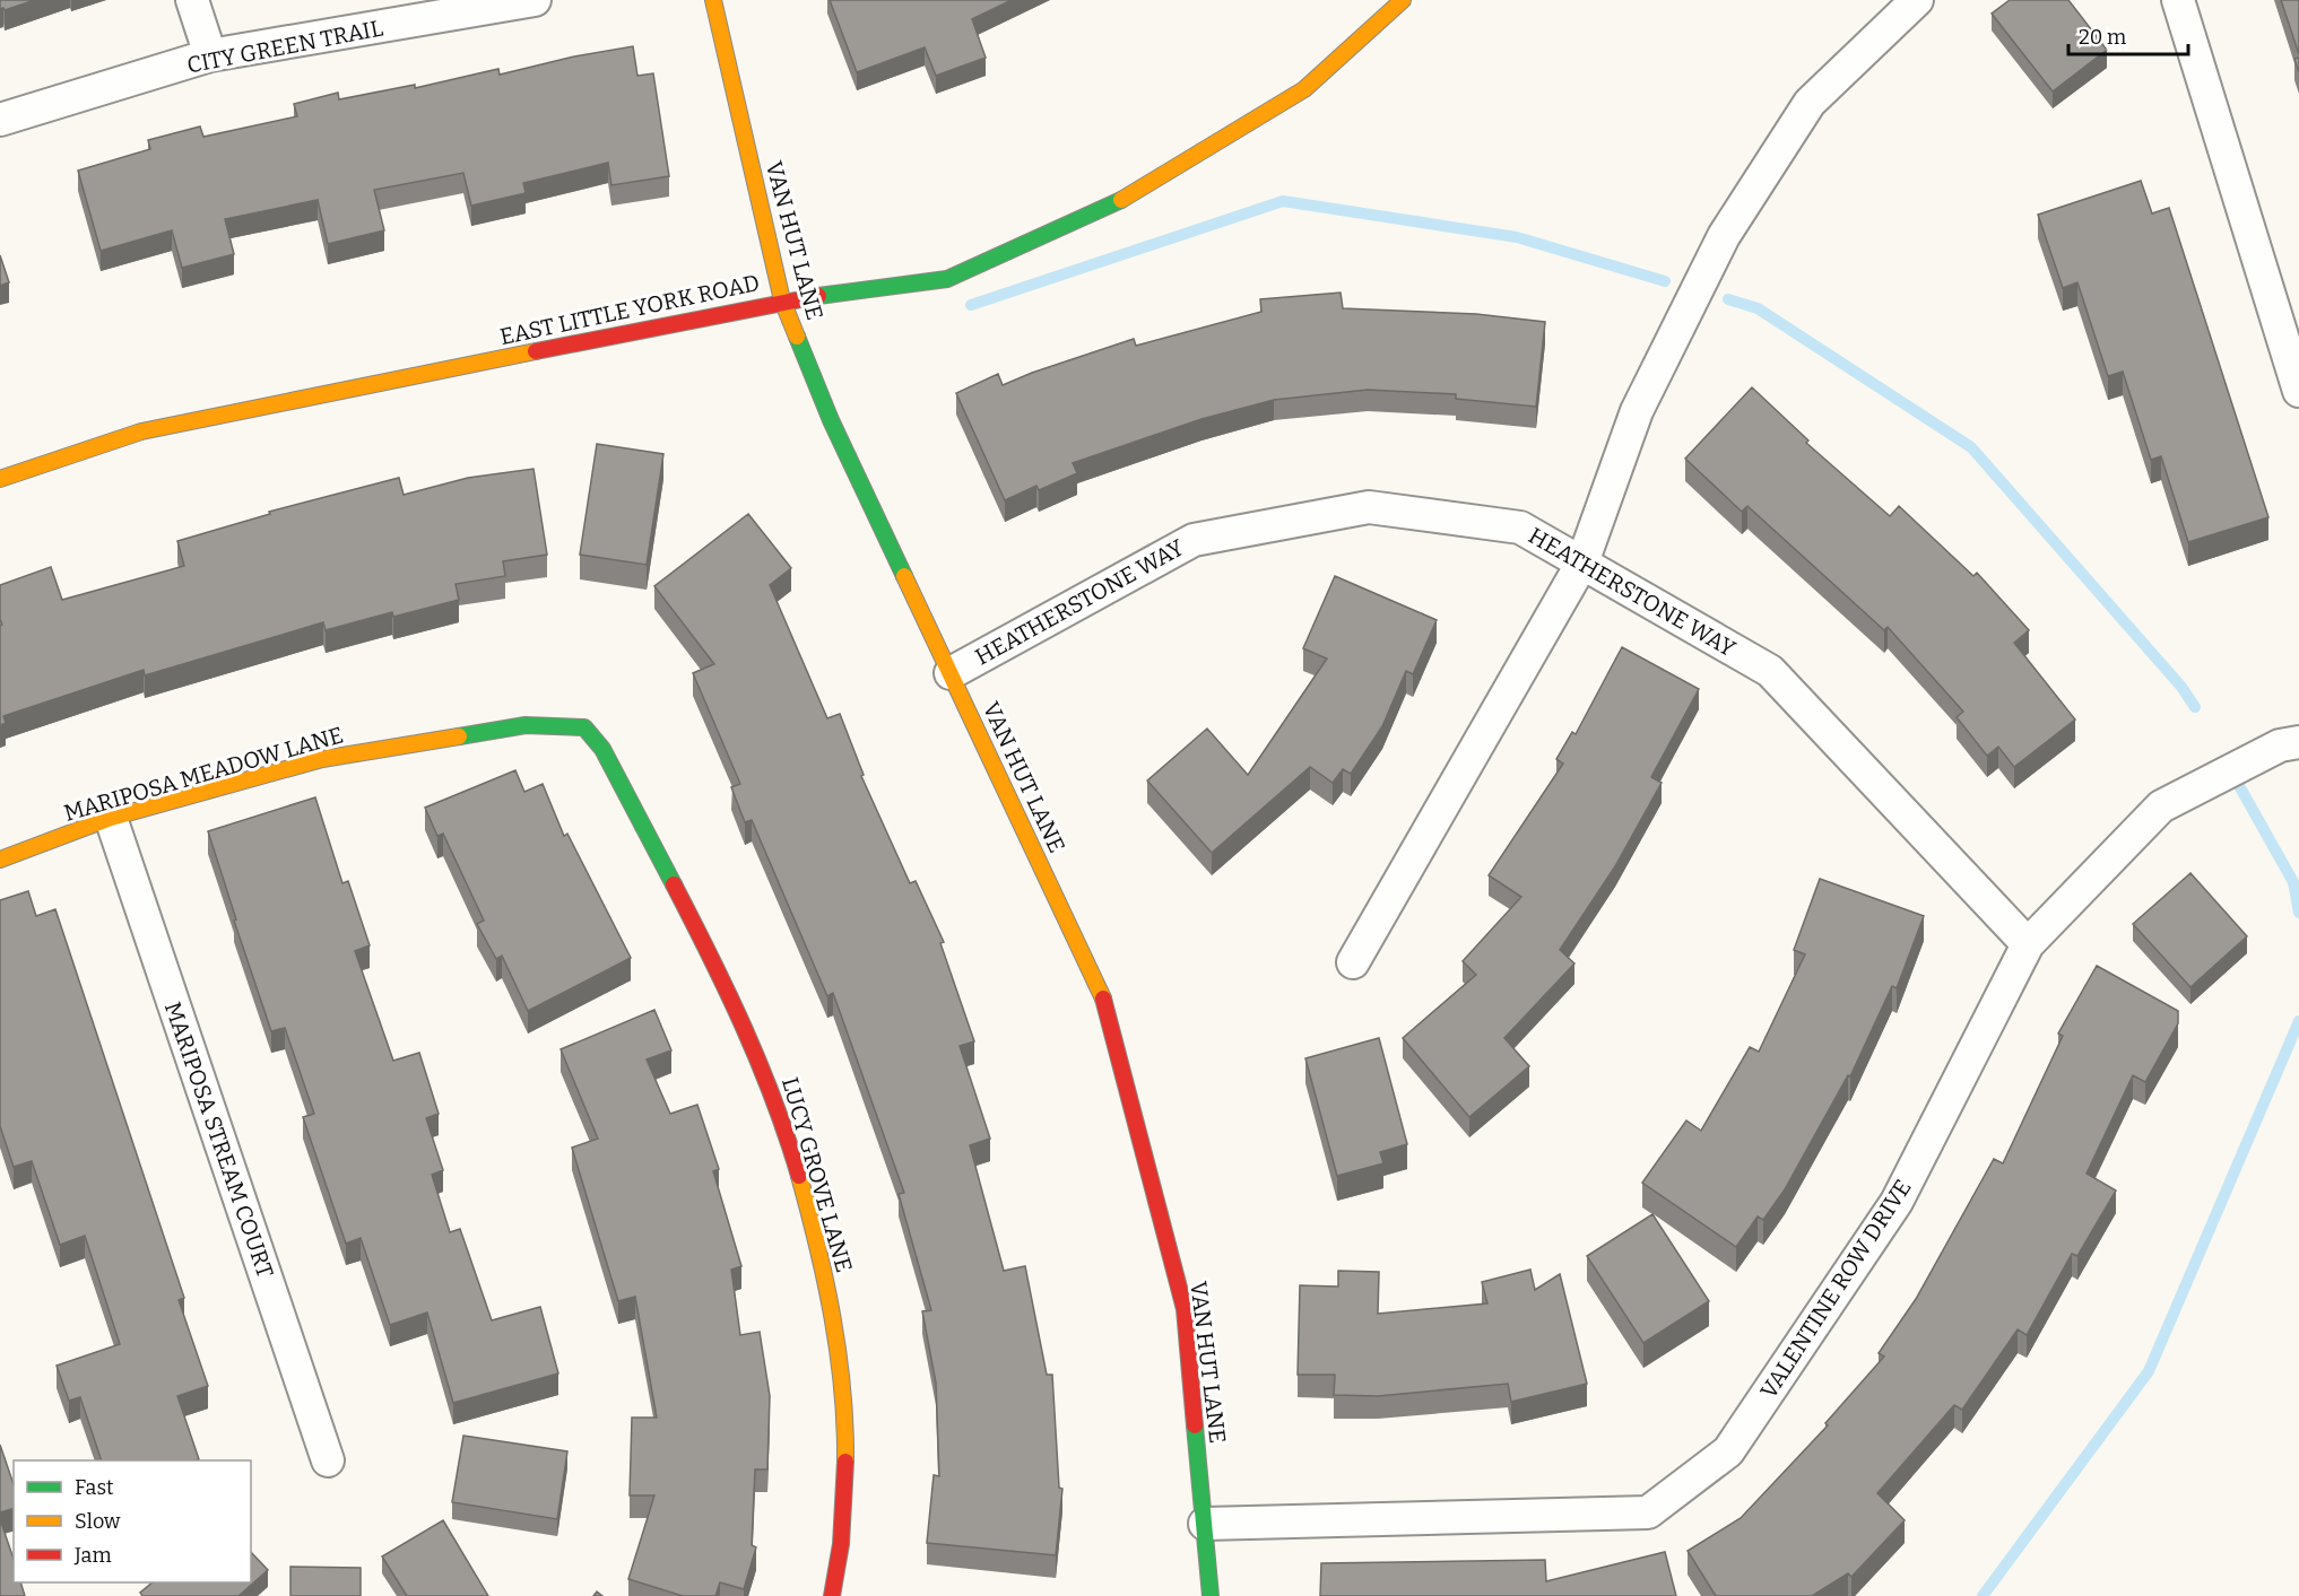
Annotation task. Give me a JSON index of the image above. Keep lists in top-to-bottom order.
{
  "streets": {
    "street": [
      "CITY GREEN TRAIL",
      "VAN HUT LANE",
      "EAST LITTLE YORK ROAD",
      "HEATHERSTONE WAY",
      "MARIPOSA MEADOW LANE",
      "MARIPOSA STREAM COURT",
      "LUCY GROVE LANE",
      "VALENTINE ROW DRIVE"
    ]
  },
  "crossings": [
    ["VAN HUT LANE", "EAST LITTLE YORK ROAD"],
    ["VAN HUT LANE", "HEATHERSTONE WAY"],
    ["VAN HUT LANE", "VALENTINE ROW DRIVE"],
    ["HEATHERSTONE WAY", "VALENTINE ROW DRIVE"],
    ["MARIPOSA MEADOW LANE", "MARIPOSA STREAM COURT"],
    ["MARIPOSA MEADOW LANE", "LUCY GROVE LANE"]
  ],
  "legend": ["Fast", "Slow", "Jam"],
  "scale_bar": "20 m"
}
